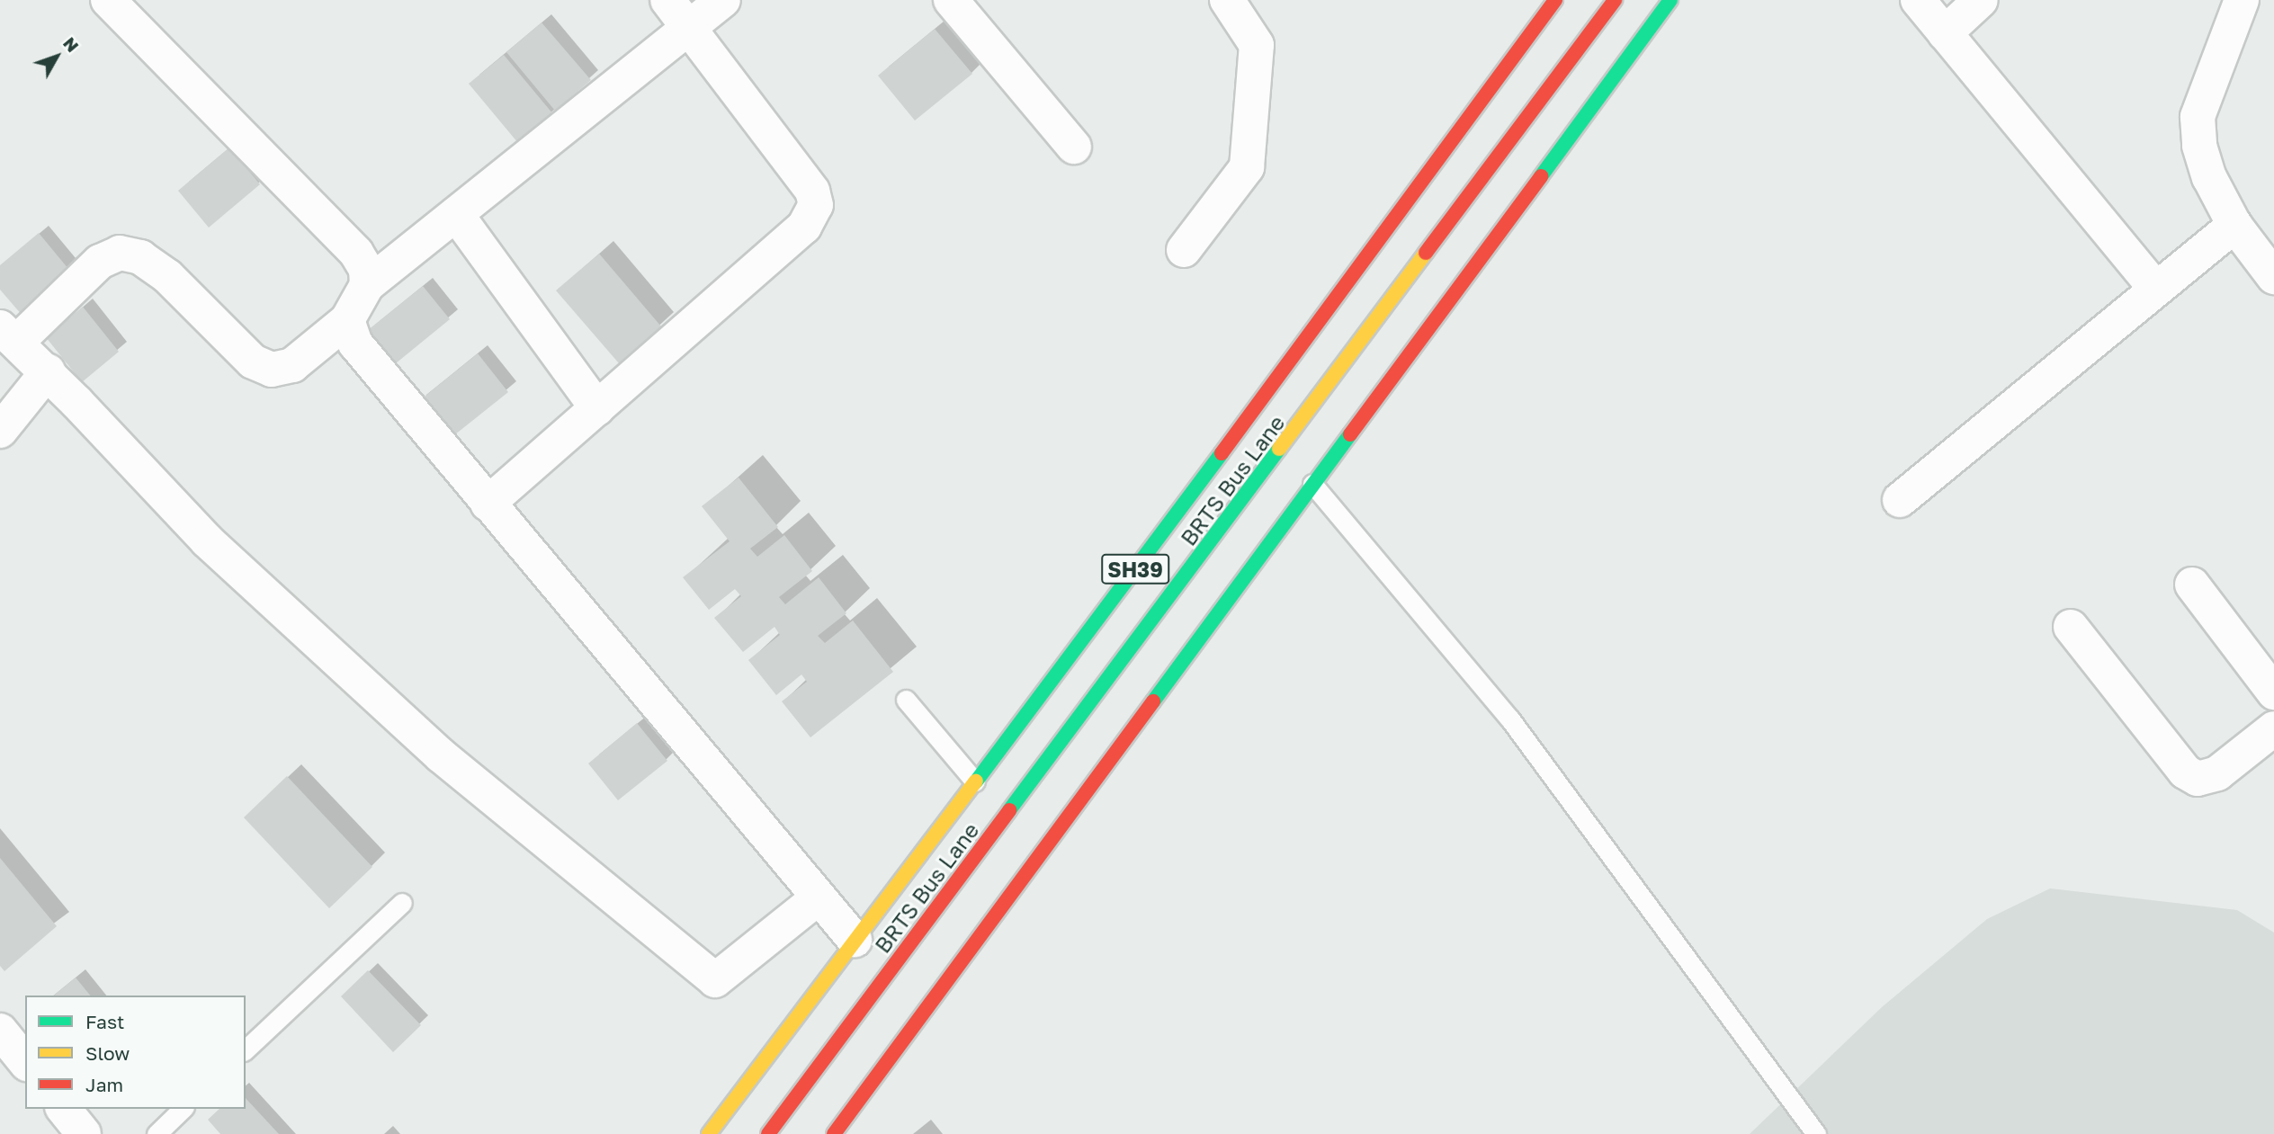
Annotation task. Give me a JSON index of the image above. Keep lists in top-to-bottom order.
{
  "streets": {
    "main road": ["BRTS Bus Lane", "SH39"]
  },
  "legend": ["Fast", "Slow", "Jam"],
  "north": "top right"
}
